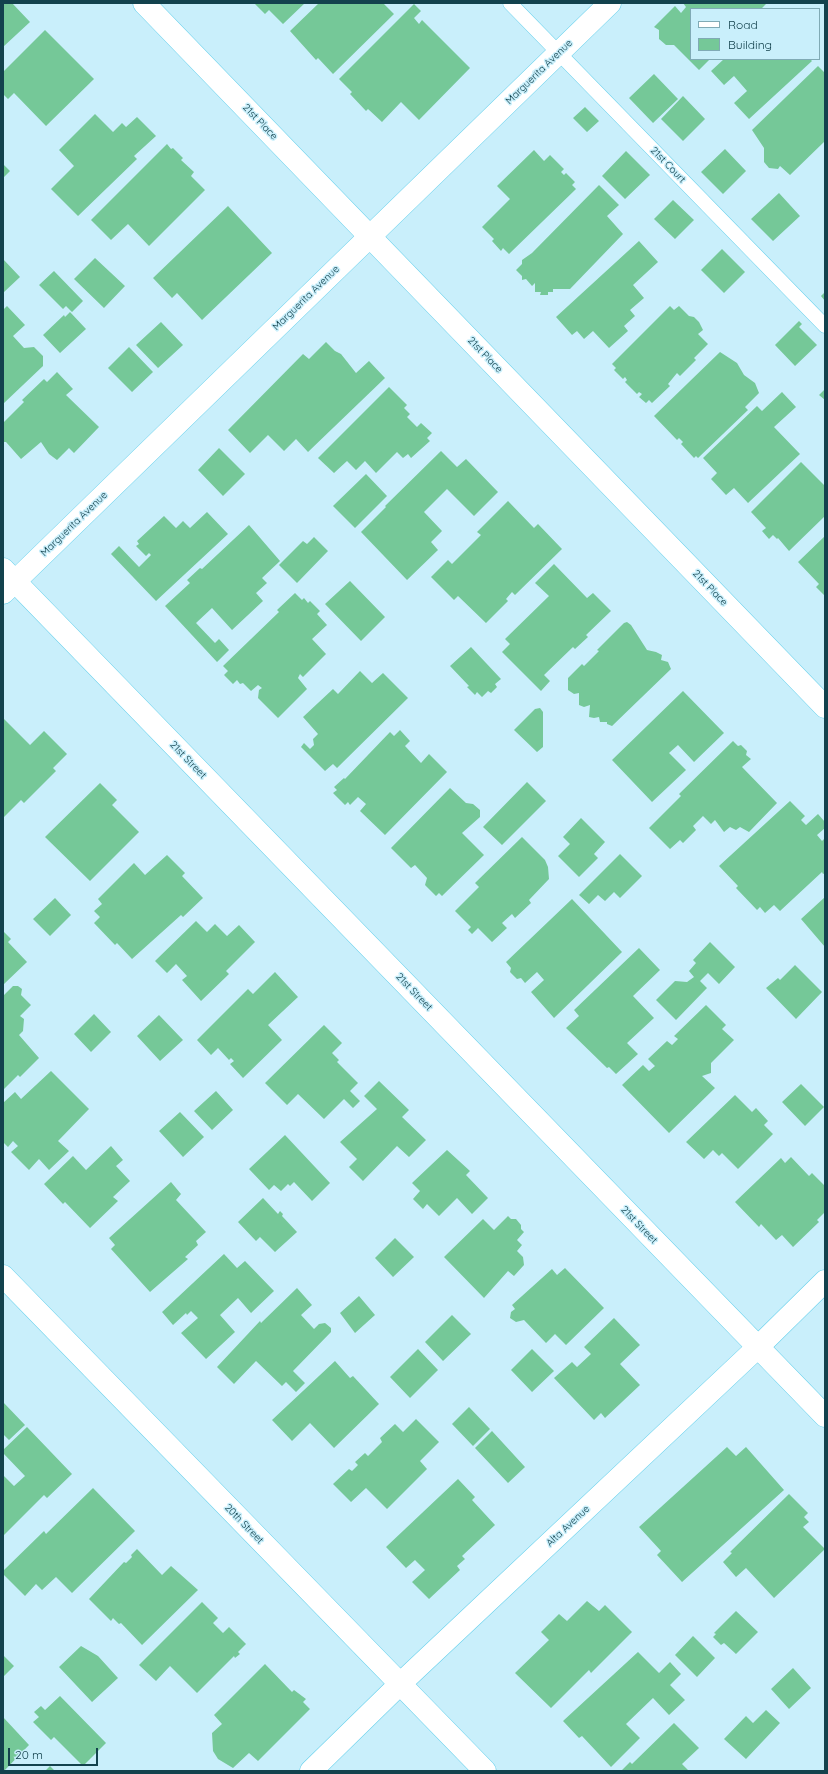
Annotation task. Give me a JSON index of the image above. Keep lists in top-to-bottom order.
{
  "streets": {
    "street": [
      "Marguerita Avenue",
      "21st Place",
      "21st Street",
      "20th Street",
      "Alta Avenue"
    ],
    "lane": ["21st Court"]
  },
  "crossings": [
    ["Marguerita Avenue", "21st Place"],
    ["Marguerita Avenue", "21st Court"],
    ["Marguerita Avenue", "21st Street"],
    ["21st Street", "Alta Avenue"],
    ["20th Street", "Alta Avenue"]
  ],
  "legend": ["Road", "Building"],
  "scale_bar": "20 m"
}
